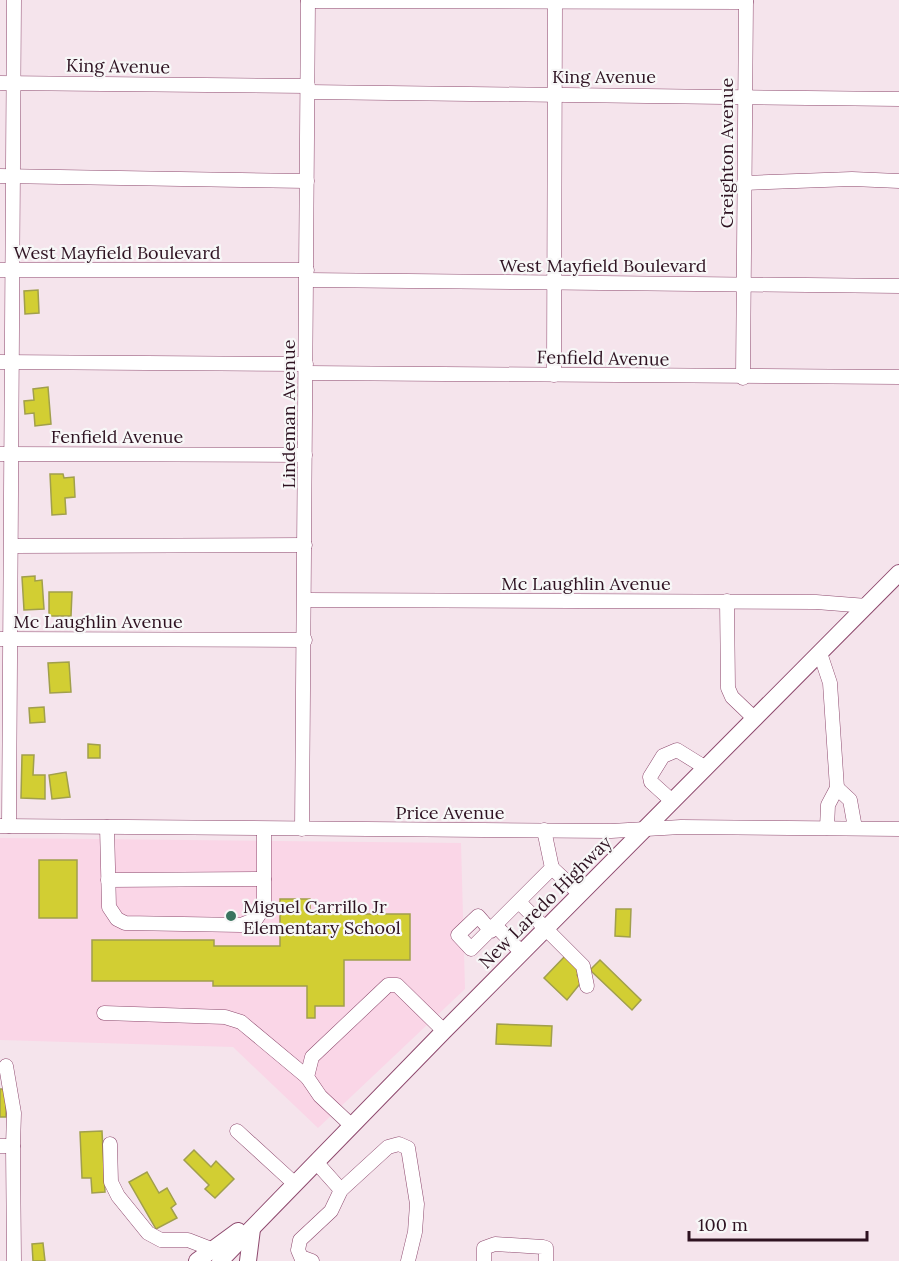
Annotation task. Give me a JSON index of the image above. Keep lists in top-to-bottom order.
{
  "streets": {
    "main road": ["New Laredo Highway"],
    "street": [
      "King Avenue",
      "Creighton Avenue",
      "West Mayfield Boulevard",
      "Fenfield Avenue",
      "Lindeman Avenue",
      "Mc Laughlin Avenue",
      "Price Avenue"
    ]
  },
  "crossings": [
    ["King Avenue", "Creighton Avenue"],
    ["King Avenue", "Lindeman Avenue"],
    ["Creighton Avenue", "West Mayfield Boulevard"],
    ["Creighton Avenue", "Fenfield Avenue"],
    ["West Mayfield Boulevard", "Lindeman Avenue"],
    ["Fenfield Avenue", "Lindeman Avenue"],
    ["Lindeman Avenue", "Mc Laughlin Avenue"],
    ["Lindeman Avenue", "Price Avenue"],
    ["Mc Laughlin Avenue", "New Laredo Highway"],
    ["Price Avenue", "New Laredo Highway"]
  ],
  "places": ["Miguel Carrillo Jr Elementary School"],
  "scale_bar": "100 m"
}
